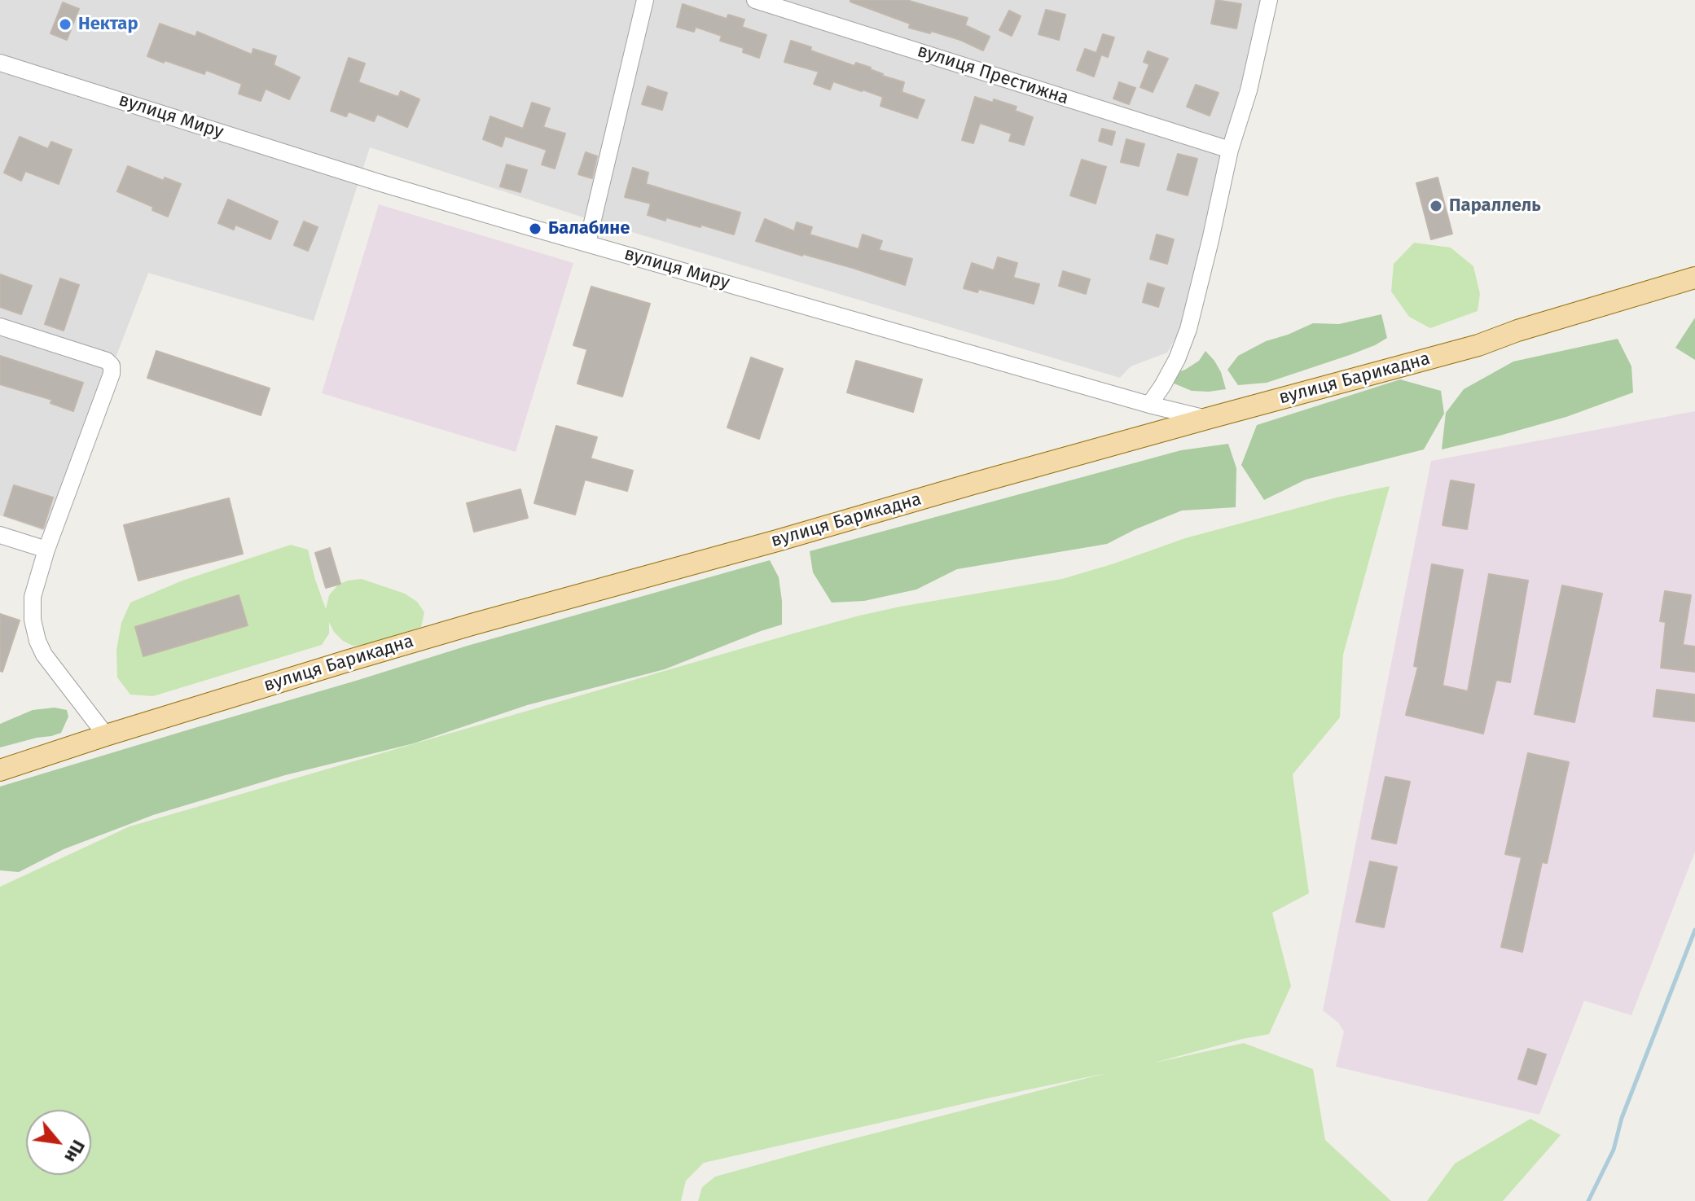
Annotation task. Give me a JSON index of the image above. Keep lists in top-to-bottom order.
{
  "streets": {
    "main road": ["вулиця Барикадна"],
    "street": ["вулиця Престижна", "вулиця Миру"]
  },
  "crossings": [
    ["вулиця Миру", "вулиця Барикадна"]
  ],
  "places": ["Нектар", "Параллель", "Балабине"],
  "north": "bottom right"
}
